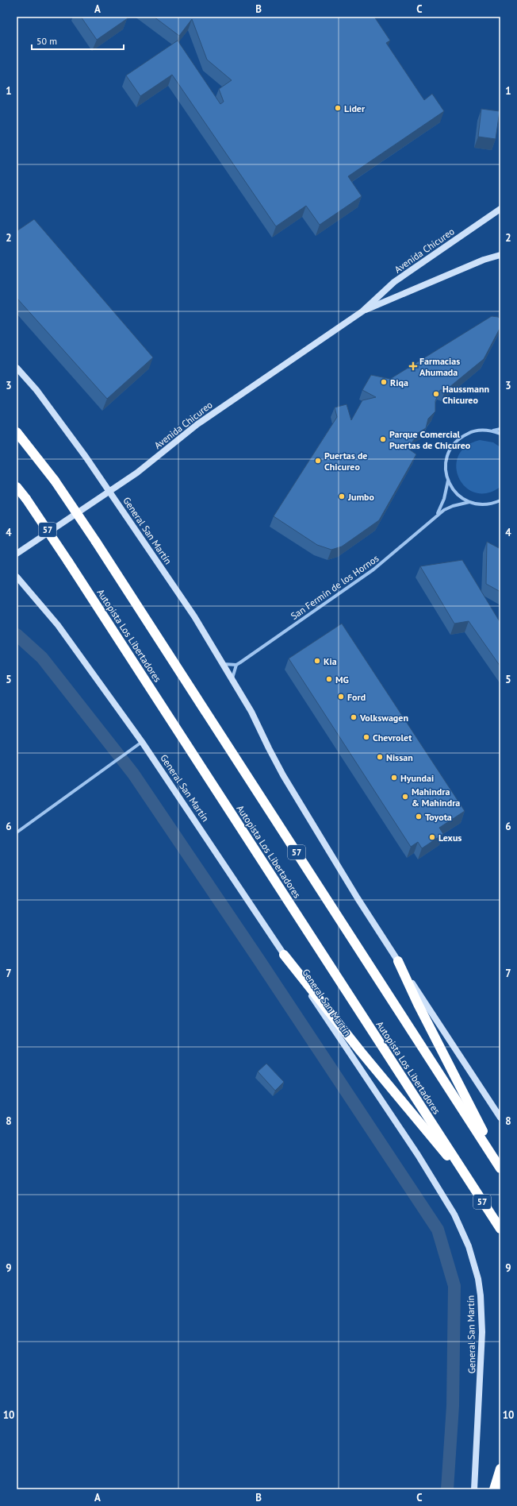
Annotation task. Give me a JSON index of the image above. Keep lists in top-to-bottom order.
{
  "streets": {
    "highway": ["57", "Autopista Los Libertadores"],
    "main road": ["Avenida Chicureo", "General San Martín"],
    "street": ["San Fermín de los Hornos"]
  },
  "crossings": [
    ["Avenida Chicureo", "General San Martín"]
  ],
  "places": {
    "other": [
      "Lider",
      "Riqa",
      "Haussmann Chicureo",
      "Parque Comercial Puertas de Chicureo",
      "Puertas de Chicureo",
      "Jumbo",
      "Kia",
      "MG",
      "Ford",
      "Volkswagen",
      "Chevrolet",
      "Nissan",
      "Hyundai",
      "Mahindra & Mahindra",
      "Toyota",
      "Lexus"
    ],
    "health": ["Farmacias Ahumada"]
  },
  "scale_bar": "50 m",
  "grid": {
    "columns": ["A", "B", "C"],
    "rows": [
      "1",
      "2",
      "3",
      "4",
      "5",
      "6",
      "7",
      "8",
      "9",
      "10"
    ]
  }
}
